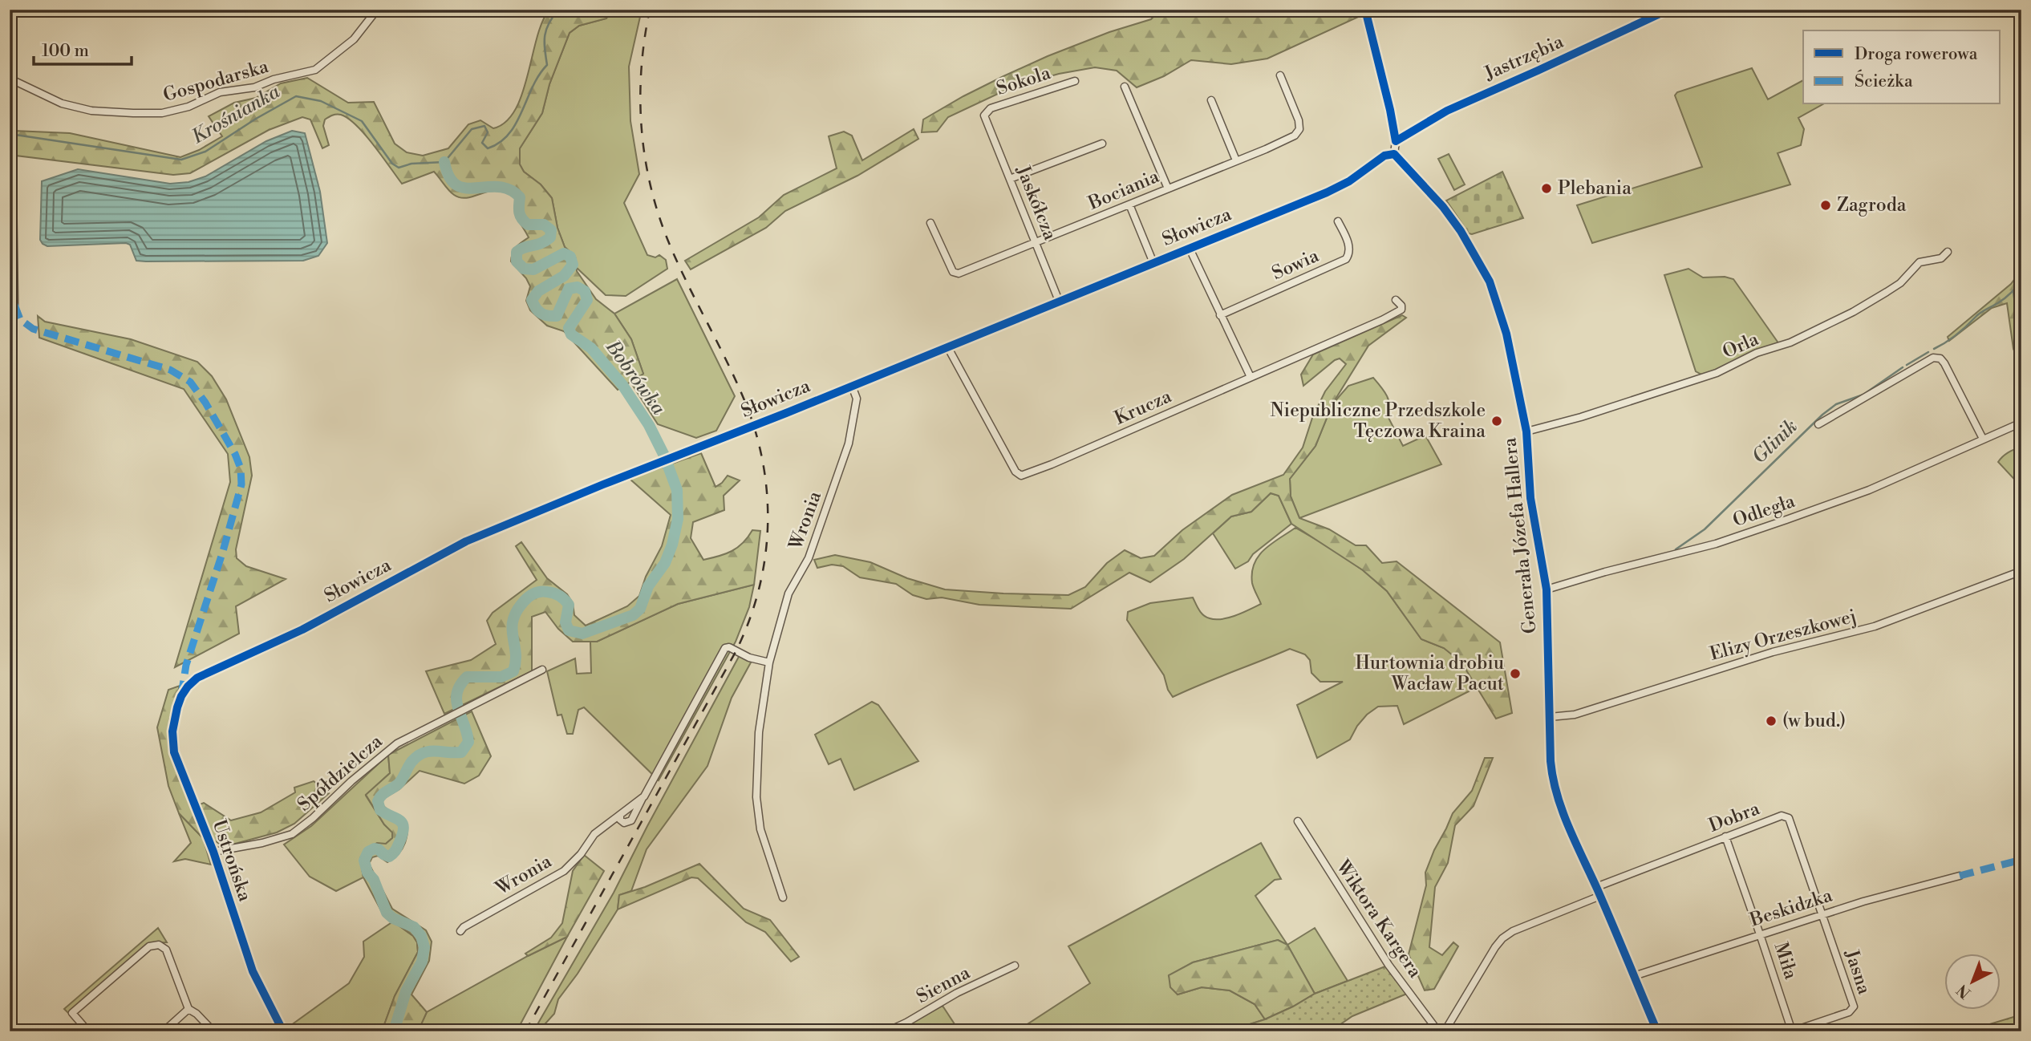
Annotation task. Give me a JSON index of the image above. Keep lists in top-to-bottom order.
{
  "streets": {
    "street": [
      "Jastrzębia",
      "Gospodarska",
      "Sokola",
      "Bociania",
      "Jaskółcza",
      "Słowicza",
      "Sowia",
      "Orla",
      "Krucza",
      "Odległa",
      "Wronia",
      "Generała Józefa Hallera",
      "Elizy Orzeszkowej",
      "Spółdzielcza",
      "Dobra",
      "Ustrońska",
      "Beskidzka",
      "Wiktora Kargera",
      "Miła",
      "Jasna",
      "Sienna"
    ]
  },
  "crossings": [
    ["Sokola", "Jaskółcza"],
    ["Bociania", "Jaskółcza"],
    ["Jaskółcza", "Słowicza"],
    ["Słowicza", "Krucza"],
    ["Słowicza", "Wronia"],
    ["Słowicza", "Generała Józefa Hallera"],
    ["Słowicza", "Ustrońska"],
    ["Orla", "Generała Józefa Hallera"],
    ["Odległa", "Generała Józefa Hallera"],
    ["Generała Józefa Hallera", "Elizy Orzeszkowej"],
    ["Generała Józefa Hallera", "Dobra"],
    ["Generała Józefa Hallera", "Beskidzka"],
    ["Spółdzielcza", "Ustrońska"],
    ["Dobra", "Beskidzka"],
    ["Dobra", "Miła"],
    ["Dobra", "Jasna"],
    ["Beskidzka", "Miła"],
    ["Beskidzka", "Jasna"],
    ["Miła", "Jasna"]
  ],
  "water": ["Krośnianka", "Bobrówka", "Glinik"],
  "places": [
    "Plebania",
    "Zagroda",
    "Niepubliczne Przedszkole Tęczowa Kraina",
    "Hurtownia drobiu Wacław Pacut",
    "(w bud.)"
  ],
  "legend": ["Droga rowerowa", "Ścieżka"],
  "scale_bar": "100 m",
  "north": "bottom left"
}
